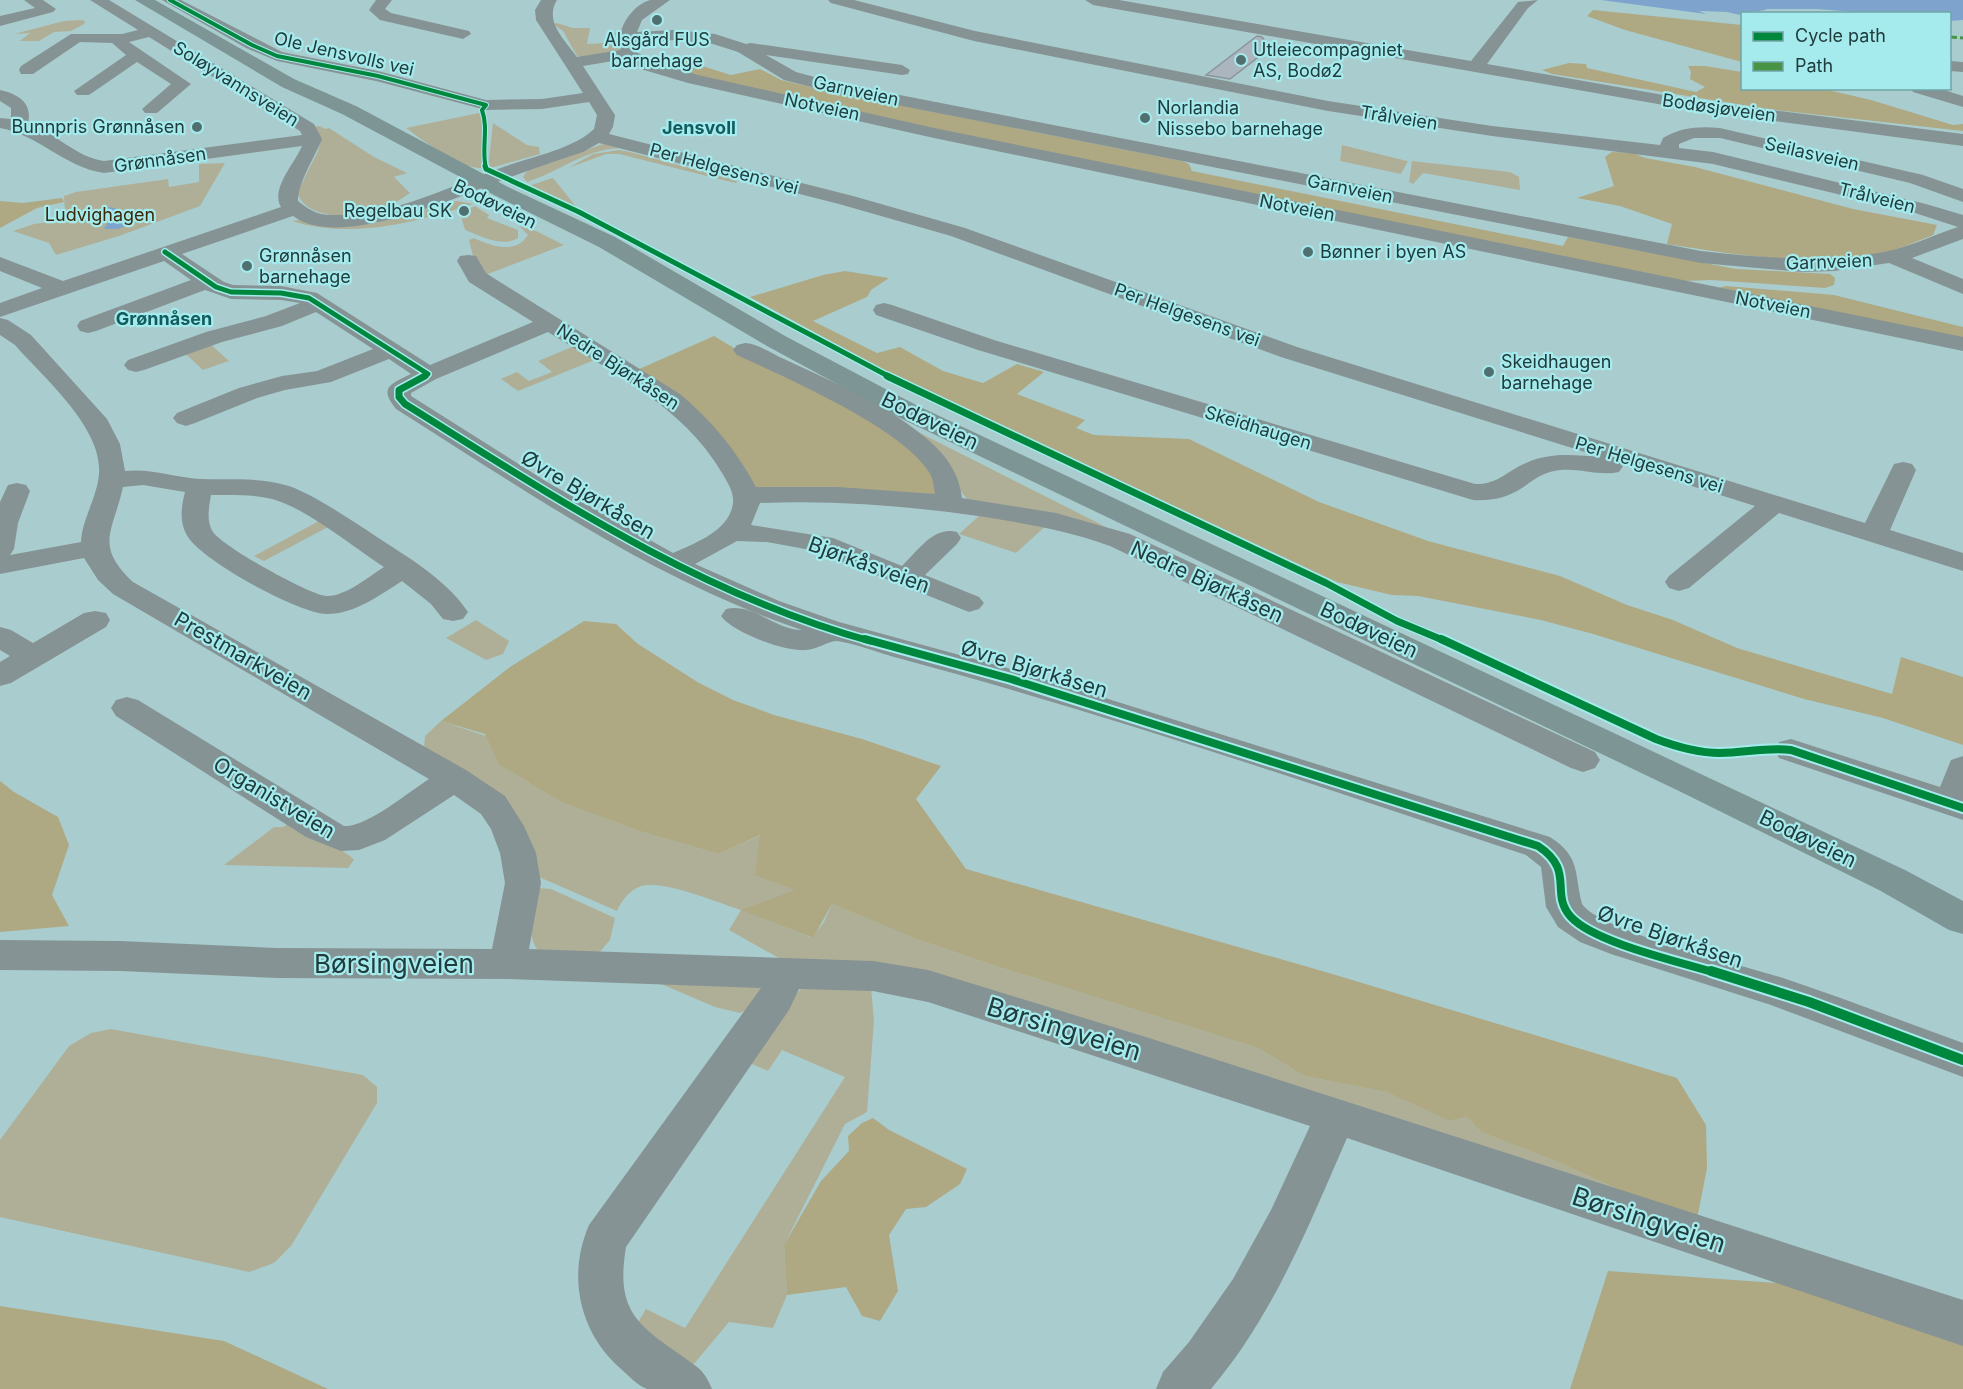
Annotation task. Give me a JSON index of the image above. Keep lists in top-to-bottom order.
{
  "streets": {
    "main road": ["Bodøveien"],
    "street": [
      "Ole Jensvolls vei",
      "Soløyvannsveien",
      "Garnveien",
      "Notveien",
      "Bodøsjøveien",
      "Trålveien",
      "Seilasveien",
      "Grønnåsen",
      "Per Helgesens vei",
      "Nedre Bjørkåsen",
      "Skeidhaugen",
      "Øvre Bjørkåsen",
      "Bjørkåsveien",
      "Prestmarkveien",
      "Organistveien",
      "Børsingveien"
    ]
  },
  "crossings": [
    ["Soløyvannsveien", "Grønnåsen"],
    ["Garnveien", "Notveien"],
    ["Trålveien", "Seilasveien"],
    ["Per Helgesens vei", "Skeidhaugen"],
    ["Nedre Bjørkåsen", "Øvre Bjørkåsen"],
    ["Prestmarkveien", "Organistveien"],
    ["Prestmarkveien", "Børsingveien"]
  ],
  "districts": ["Jensvoll", "Grønnåsen"],
  "parks": ["Ludvighagen"],
  "places": [
    "Alsgård FUS barnehage",
    "Utleiecompagniet AS, Bodø2",
    "Norlandia Nissebo barnehage",
    "Bunnpris Grønnåsen",
    "Regelbau SK",
    "Bønner i byen AS",
    "Grønnåsen barnehage",
    "Skeidhaugen barnehage"
  ],
  "legend": ["Cycle path", "Path"]
}
